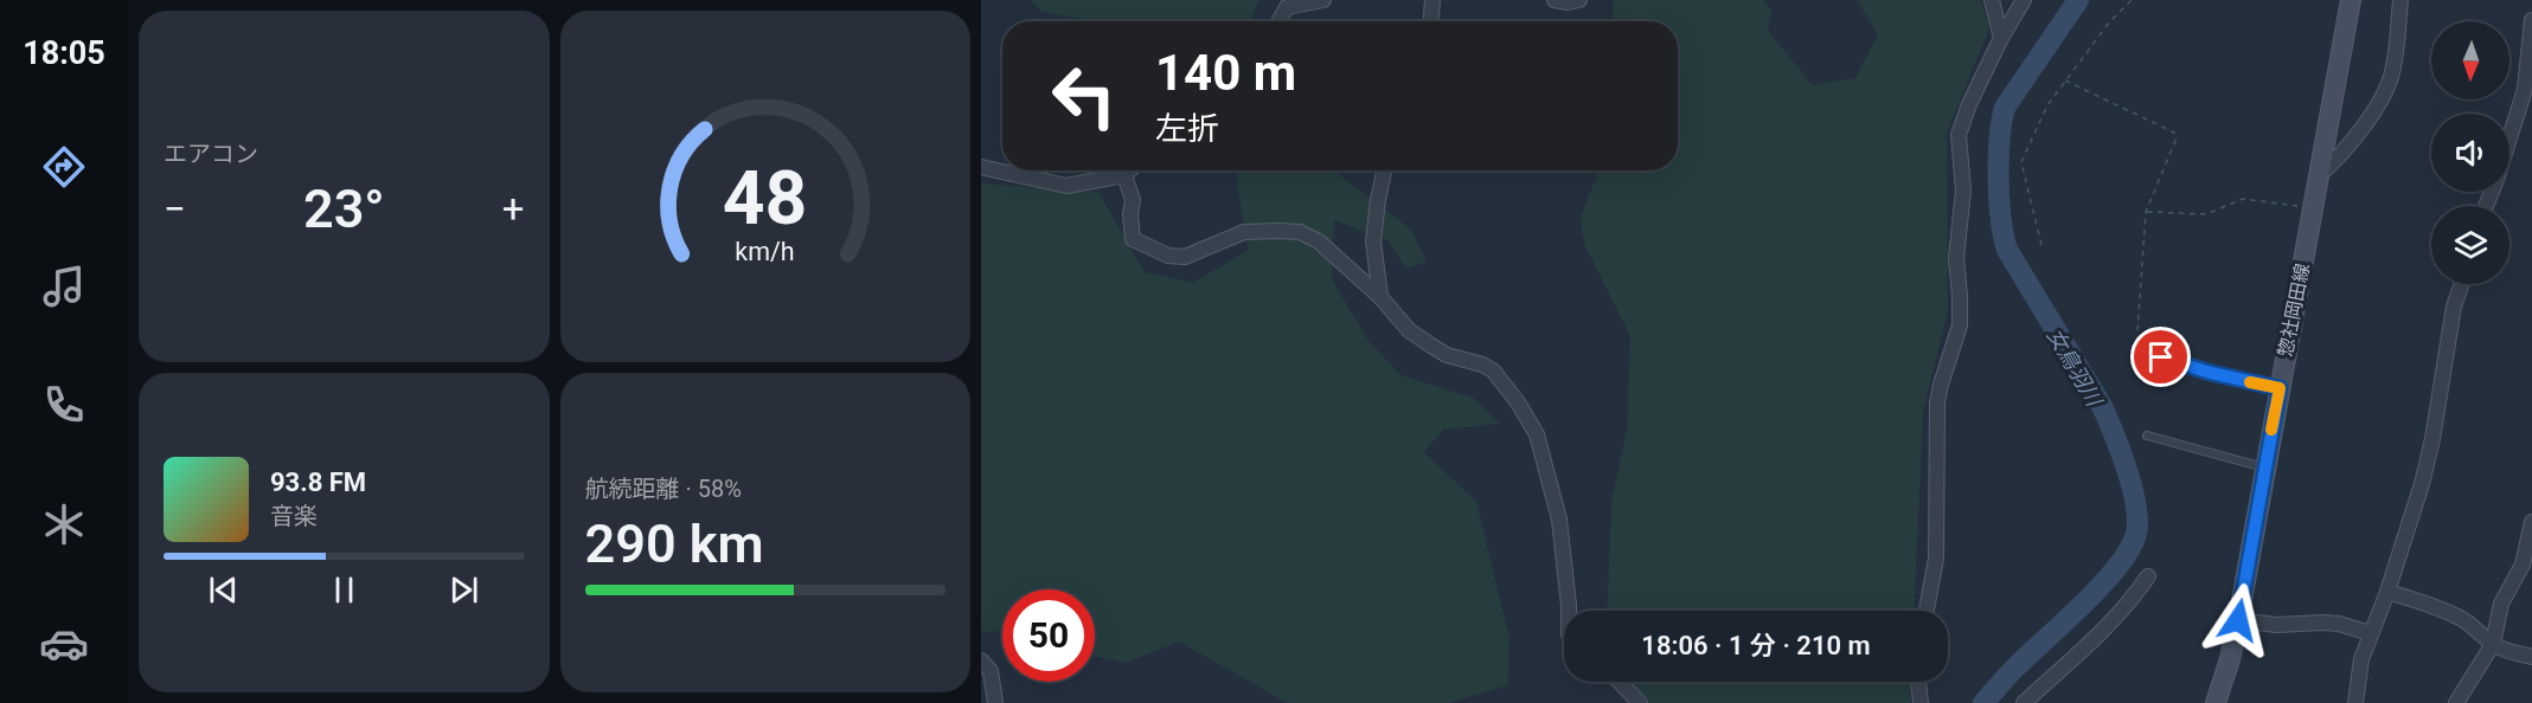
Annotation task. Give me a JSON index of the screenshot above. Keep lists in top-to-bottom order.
{
  "streets": {
    "main road": ["惣社岡田線"]
  },
  "water": ["女鳥羽川"],
  "north": "bottom",
  "page": {
    "tabs": "18:05",
    "tile": [
      "エアコン",
      ["航続距離 · 58%", "290 km"]
    ],
    "turn": ["140 m", "左折"],
    "heat": ["−", "23°", "+"],
    "song": ["93.8 FM", "音楽"],
    "limit": "50",
    "trip": "18:06 · 1 分 · 210 m",
    "gauge": ["48", "km/h"]
  }
}
